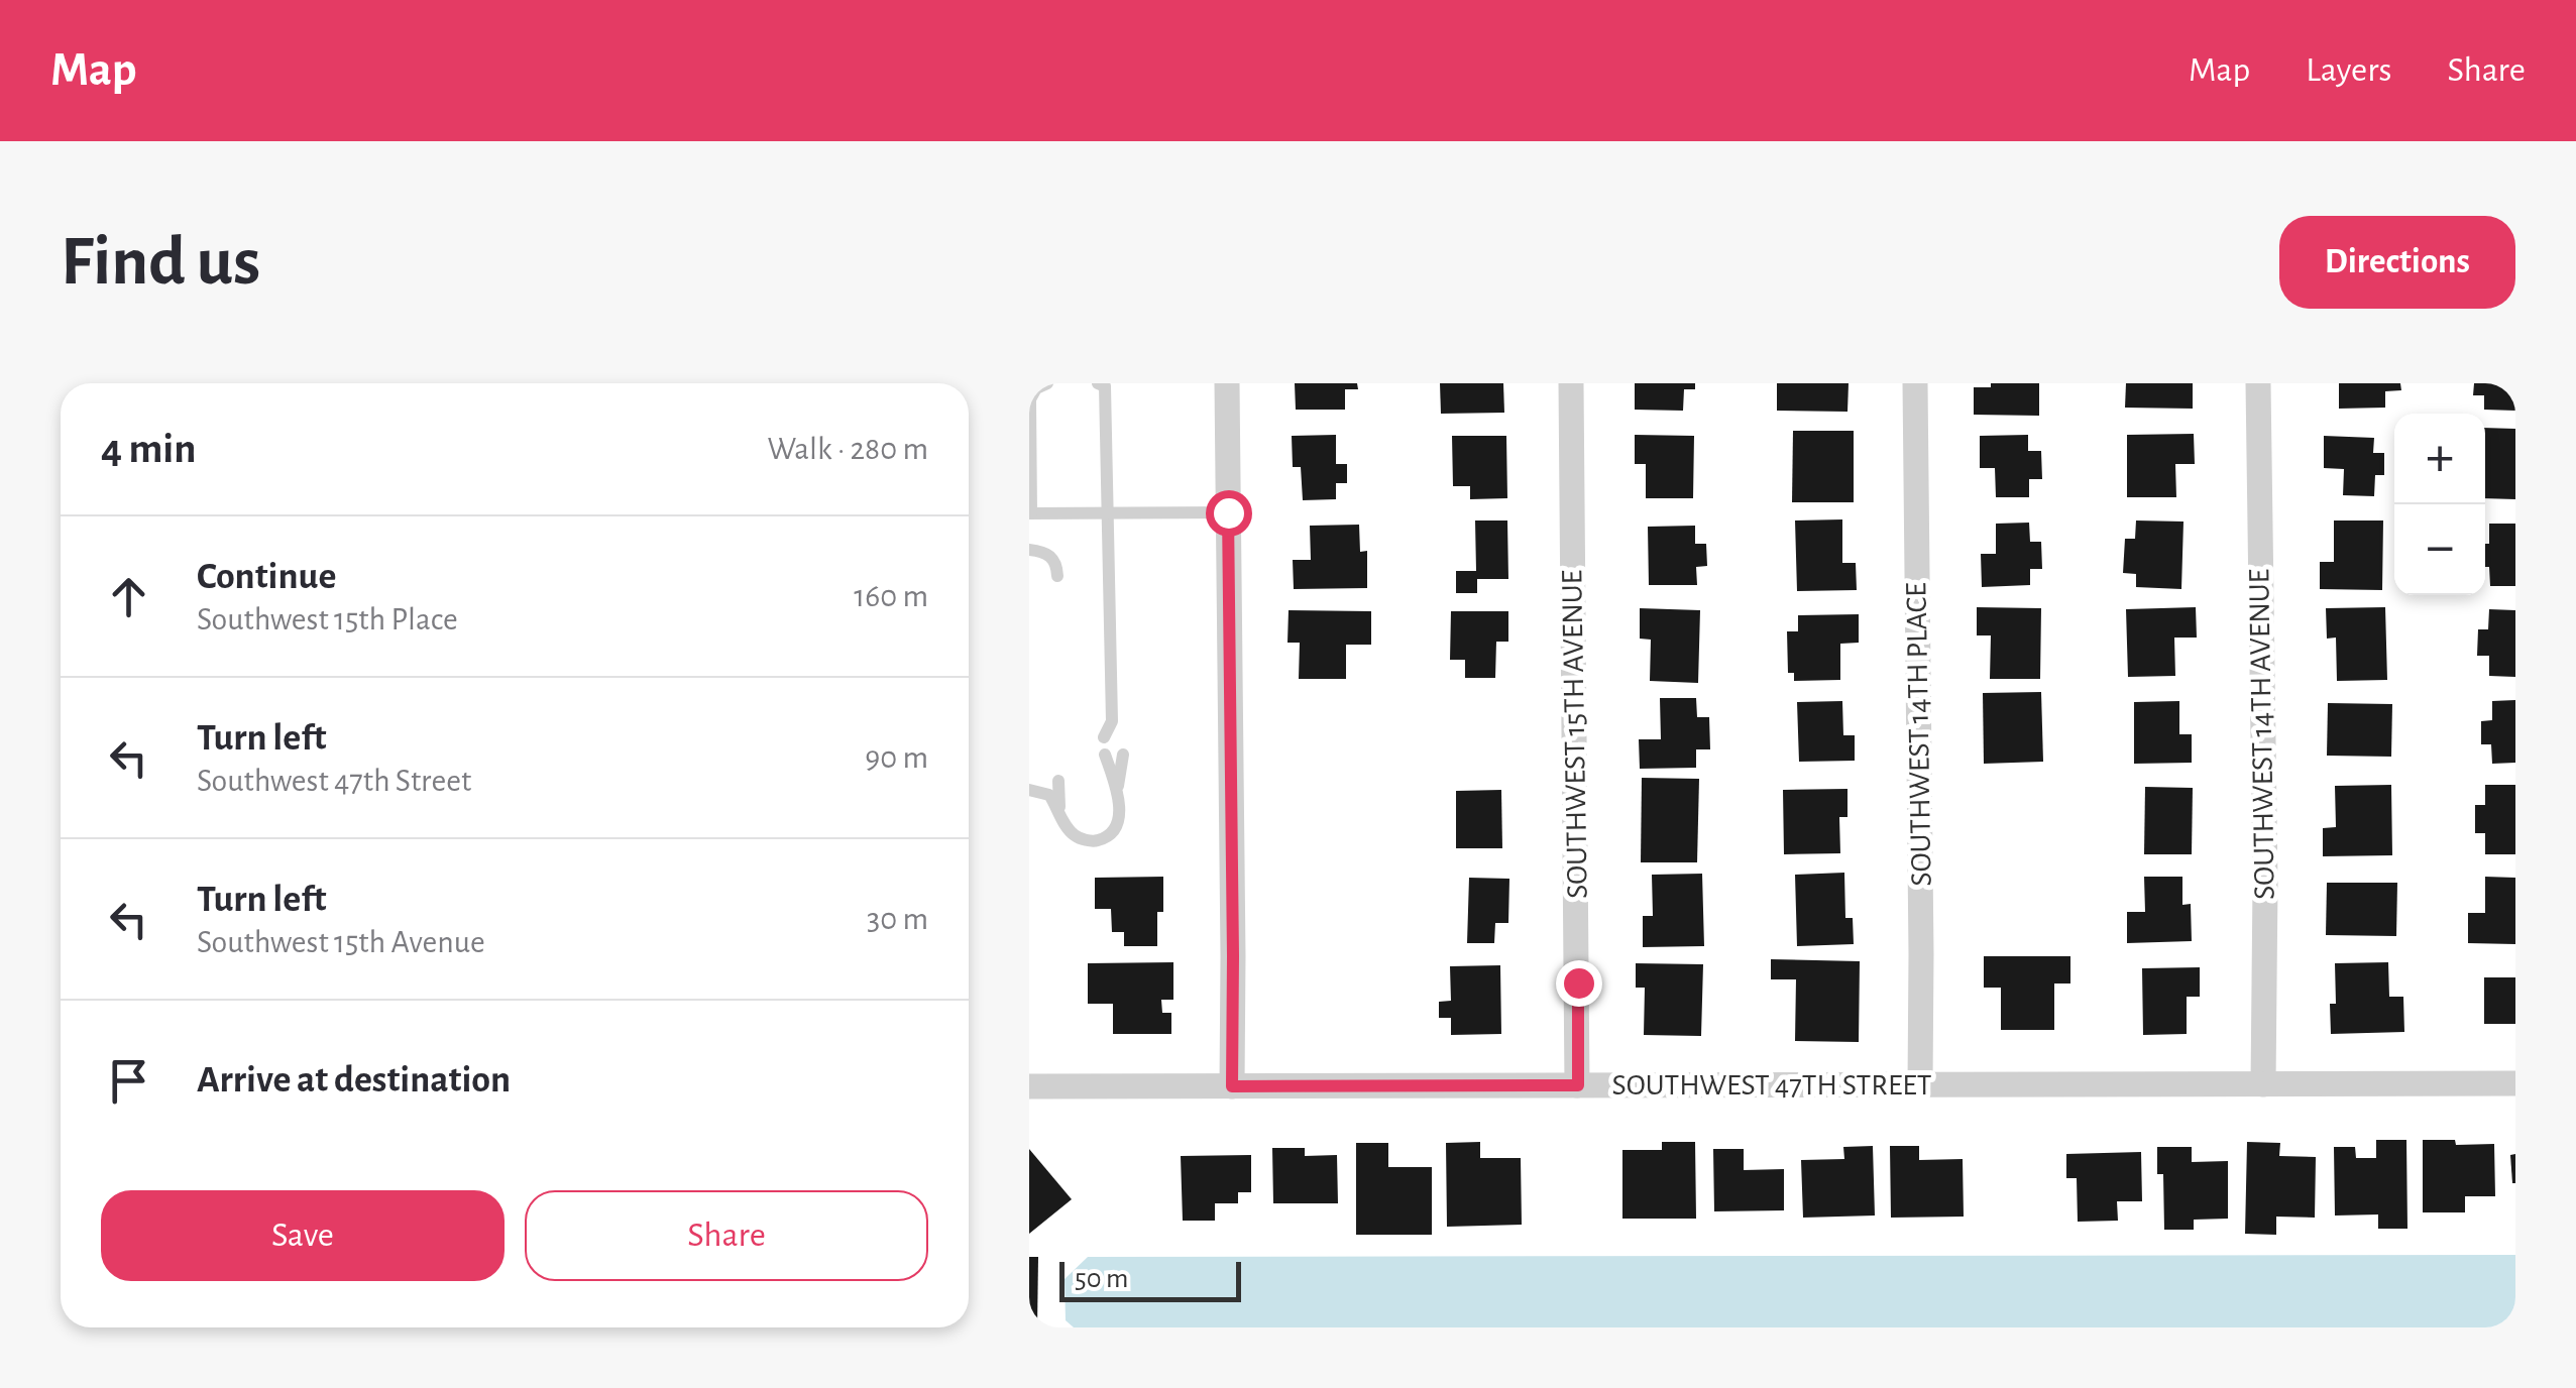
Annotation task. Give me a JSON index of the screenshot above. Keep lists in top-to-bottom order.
{
  "streets": {
    "street": [
      "SOUTHWEST 15TH AVENUE",
      "SOUTHWEST 14TH PLACE",
      "SOUTHWEST 14TH AVENUE",
      "SOUTHWEST 47TH STREET"
    ]
  },
  "crossings": [
    ["SOUTHWEST 15TH AVENUE", "SOUTHWEST 47TH STREET"],
    ["SOUTHWEST 14TH PLACE", "SOUTHWEST 47TH STREET"],
    ["SOUTHWEST 14TH AVENUE", "SOUTHWEST 47TH STREET"]
  ],
  "scale_bar": "50 m",
  "page": {
    "header": "Map",
    "nav": ["Map", "Layers", "Share"],
    "buttons": [
      "Directions",
      ["Save", "Share"]
    ],
    "title": "Find us",
    "heading": ["4 min", "Walk · 280 m"],
    "map_buttons": ["+", "−"],
    "list": [
      ["Continue", "Southwest 15th Place", "160 m"],
      ["Turn left", "Southwest 47th Street", "90 m"],
      ["Turn left", "Southwest 15th Avenue", "30 m"],
      "Arrive at destination"
    ],
    "scale": "50 m"
  }
}
